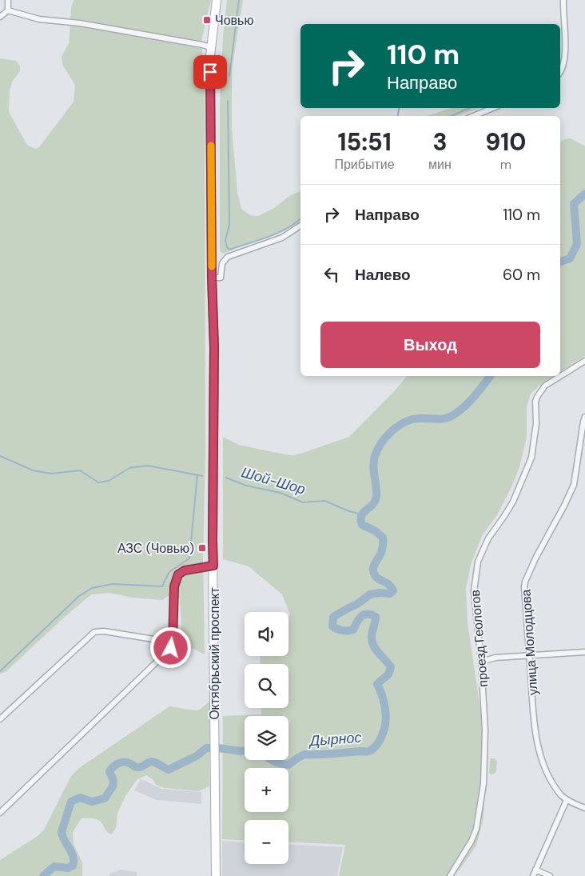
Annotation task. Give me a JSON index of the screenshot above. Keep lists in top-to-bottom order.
{
  "streets": {
    "main road": ["Октябрьский проспект"],
    "street": ["проезд Геологов", "улица Молодцова"]
  },
  "water": ["Шой-Шор", "Дырнос"],
  "places": {
    "transit": ["Човью", "АЗС (Човью)"]
  },
  "page": {
    "turn": ["110 m", "Направо"],
    "eta": [
      "15:51",
      "Прибытие",
      "3",
      "мин",
      "910",
      "m"
    ],
    "list": [
      {
        "name": "Направо",
        "value": "110 m"
      },
      {
        "name": "Налево",
        "value": "60 m"
      }
    ],
    "buttons": "Выход",
    "map_buttons": ["+", "−"]
  }
}
